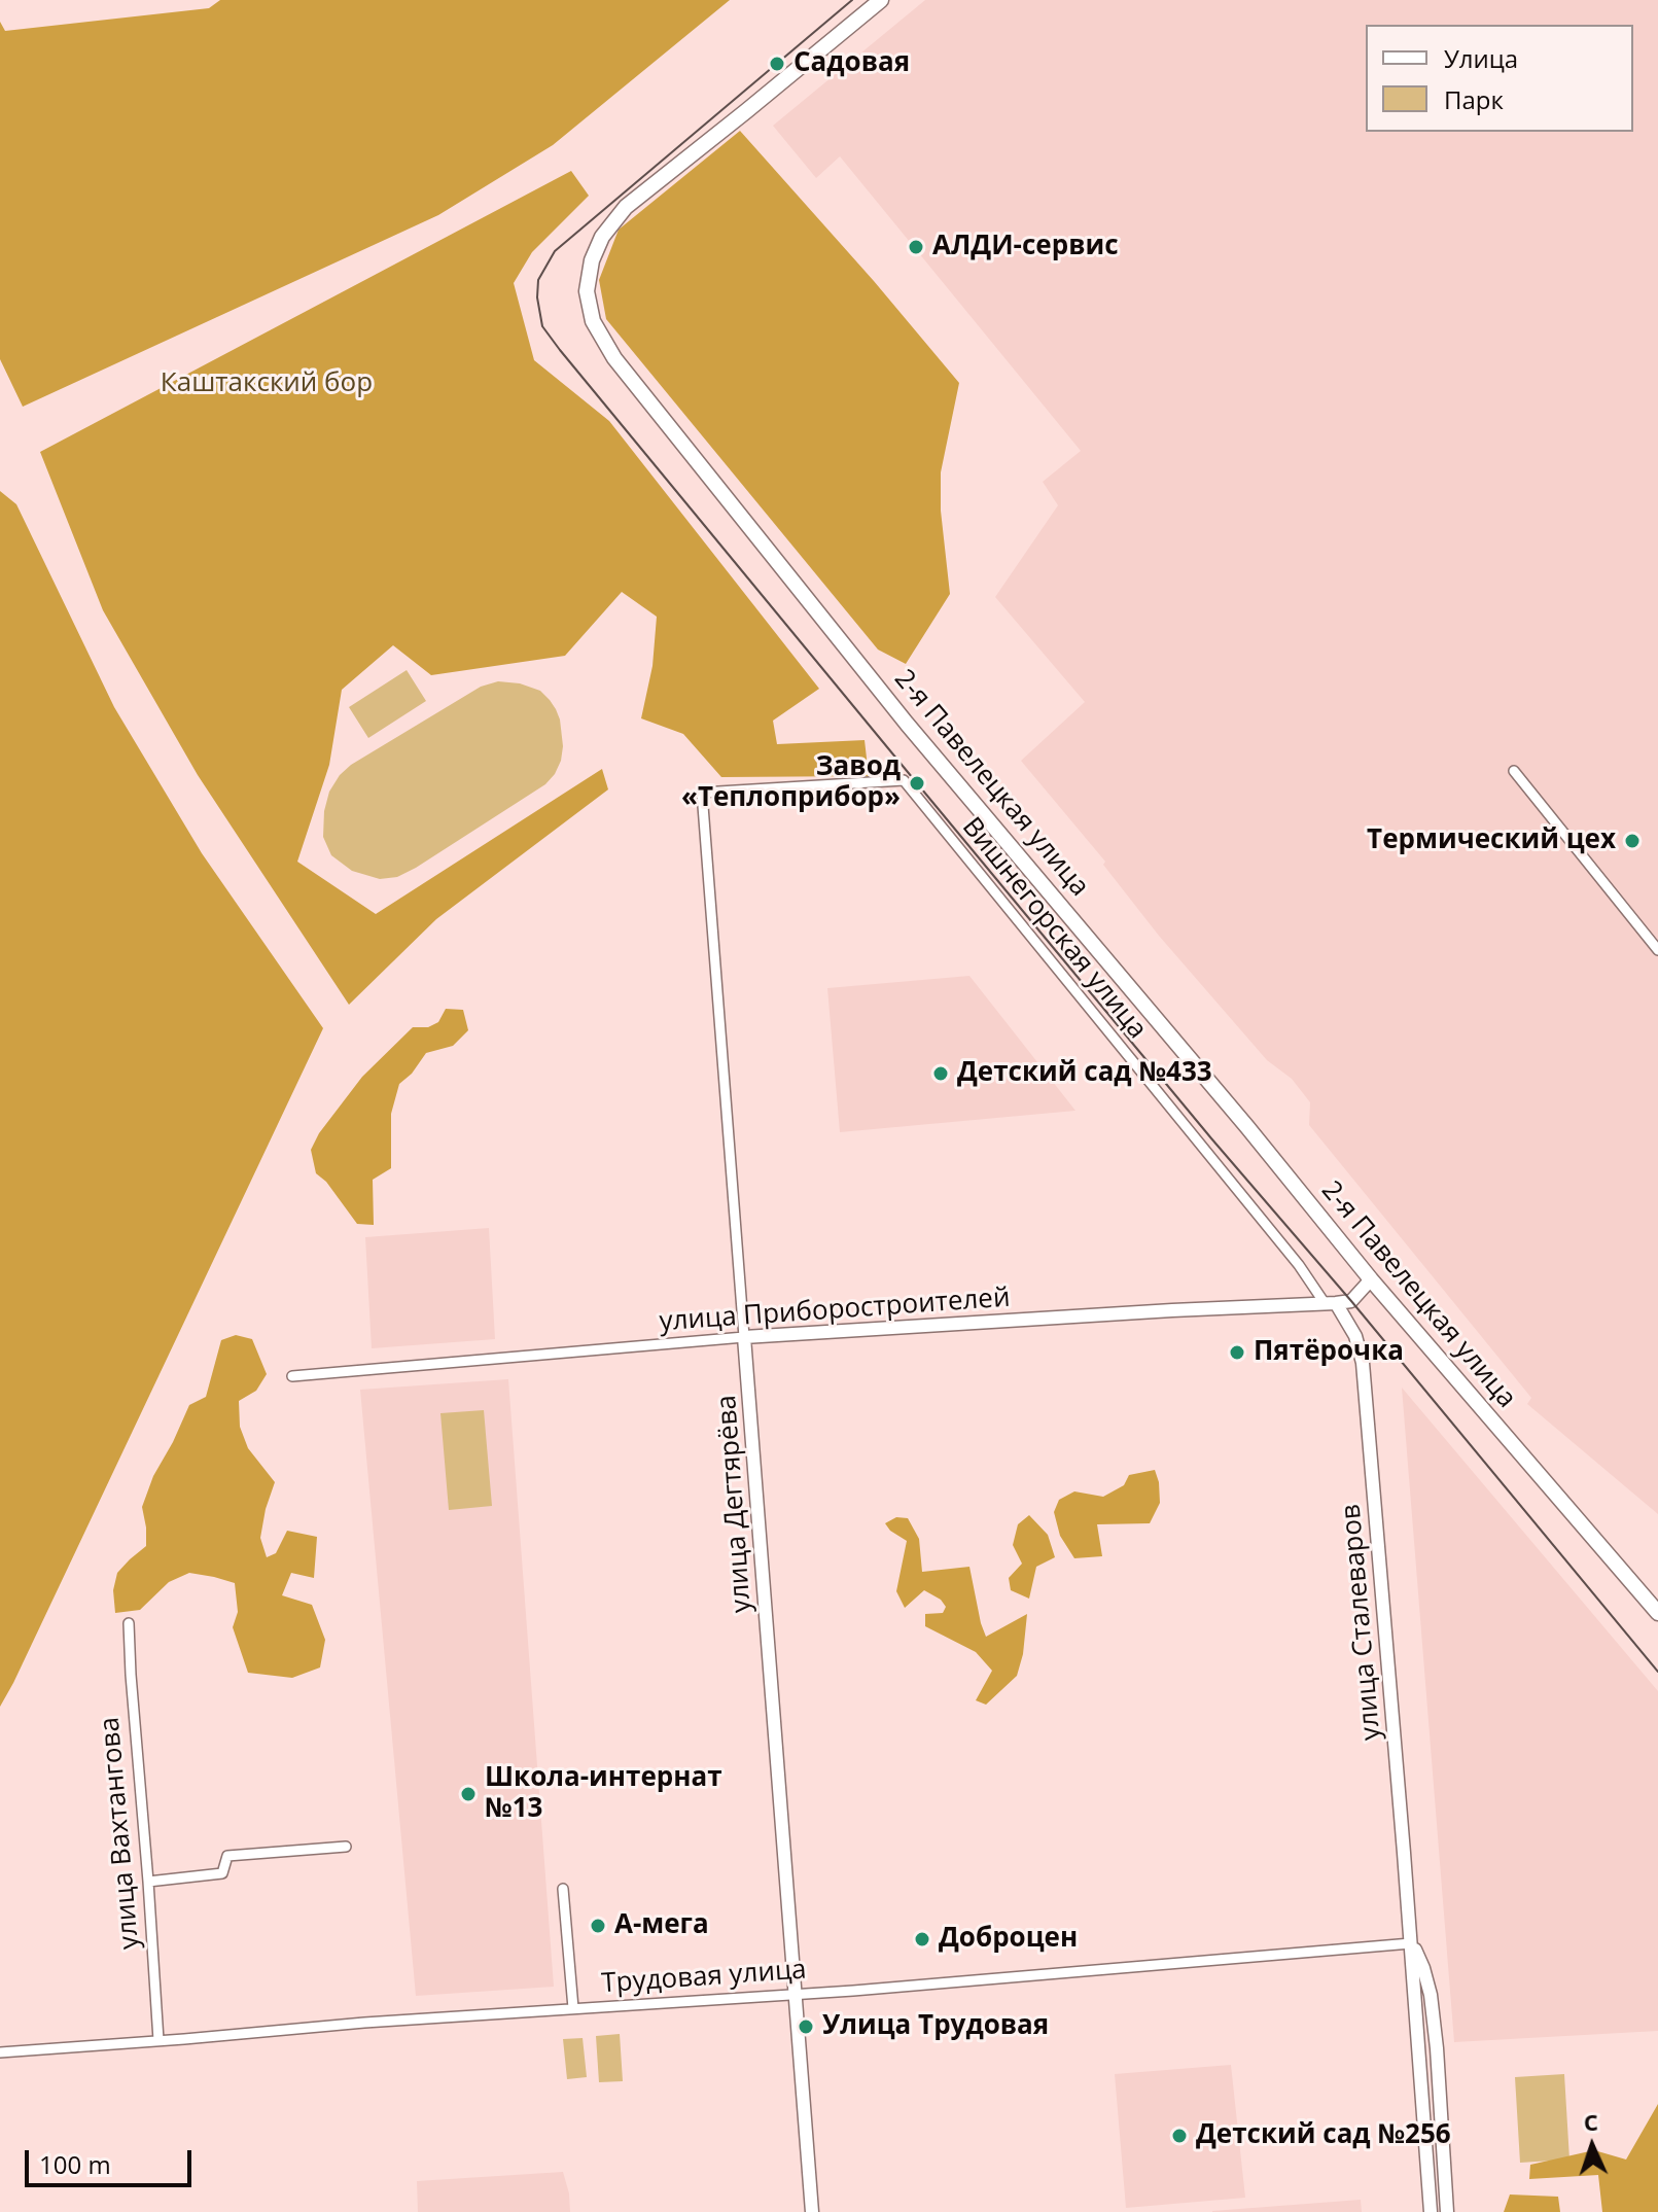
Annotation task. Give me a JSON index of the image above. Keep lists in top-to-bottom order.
{
  "streets": {
    "main road": ["2-я Павелецкая улица"],
    "street": [
      "Вишнегорская улица",
      "улица Приборостроителей",
      "улица Дегтярёва",
      "улица Сталеваров",
      "улица Вахтангова",
      "Трудовая улица"
    ]
  },
  "crossings": [
    ["2-я Павелецкая улица", "улица Приборостроителей"],
    ["Вишнегорская улица", "улица Приборостроителей"],
    ["Вишнегорская улица", "улица Дегтярёва"],
    ["Вишнегорская улица", "улица Сталеваров"],
    ["улица Приборостроителей", "улица Дегтярёва"],
    ["улица Приборостроителей", "улица Сталеваров"],
    ["улица Дегтярёва", "Трудовая улица"],
    ["улица Сталеваров", "Трудовая улица"],
    ["улица Вахтангова", "Трудовая улица"]
  ],
  "parks": ["Каштакский бор"],
  "places": [
    "Садовая",
    "АЛДИ-сервис",
    "Завод «Теплоприбор»",
    "Термический цех",
    "Детский сад №433",
    "Пятёрочка",
    "Школа-интернат №13",
    "А-мега",
    "Доброцен",
    "Улица Трудовая",
    "Детский сад №256"
  ],
  "legend": ["Улица", "Парк"],
  "scale_bar": "100 m",
  "north": "top"
}
